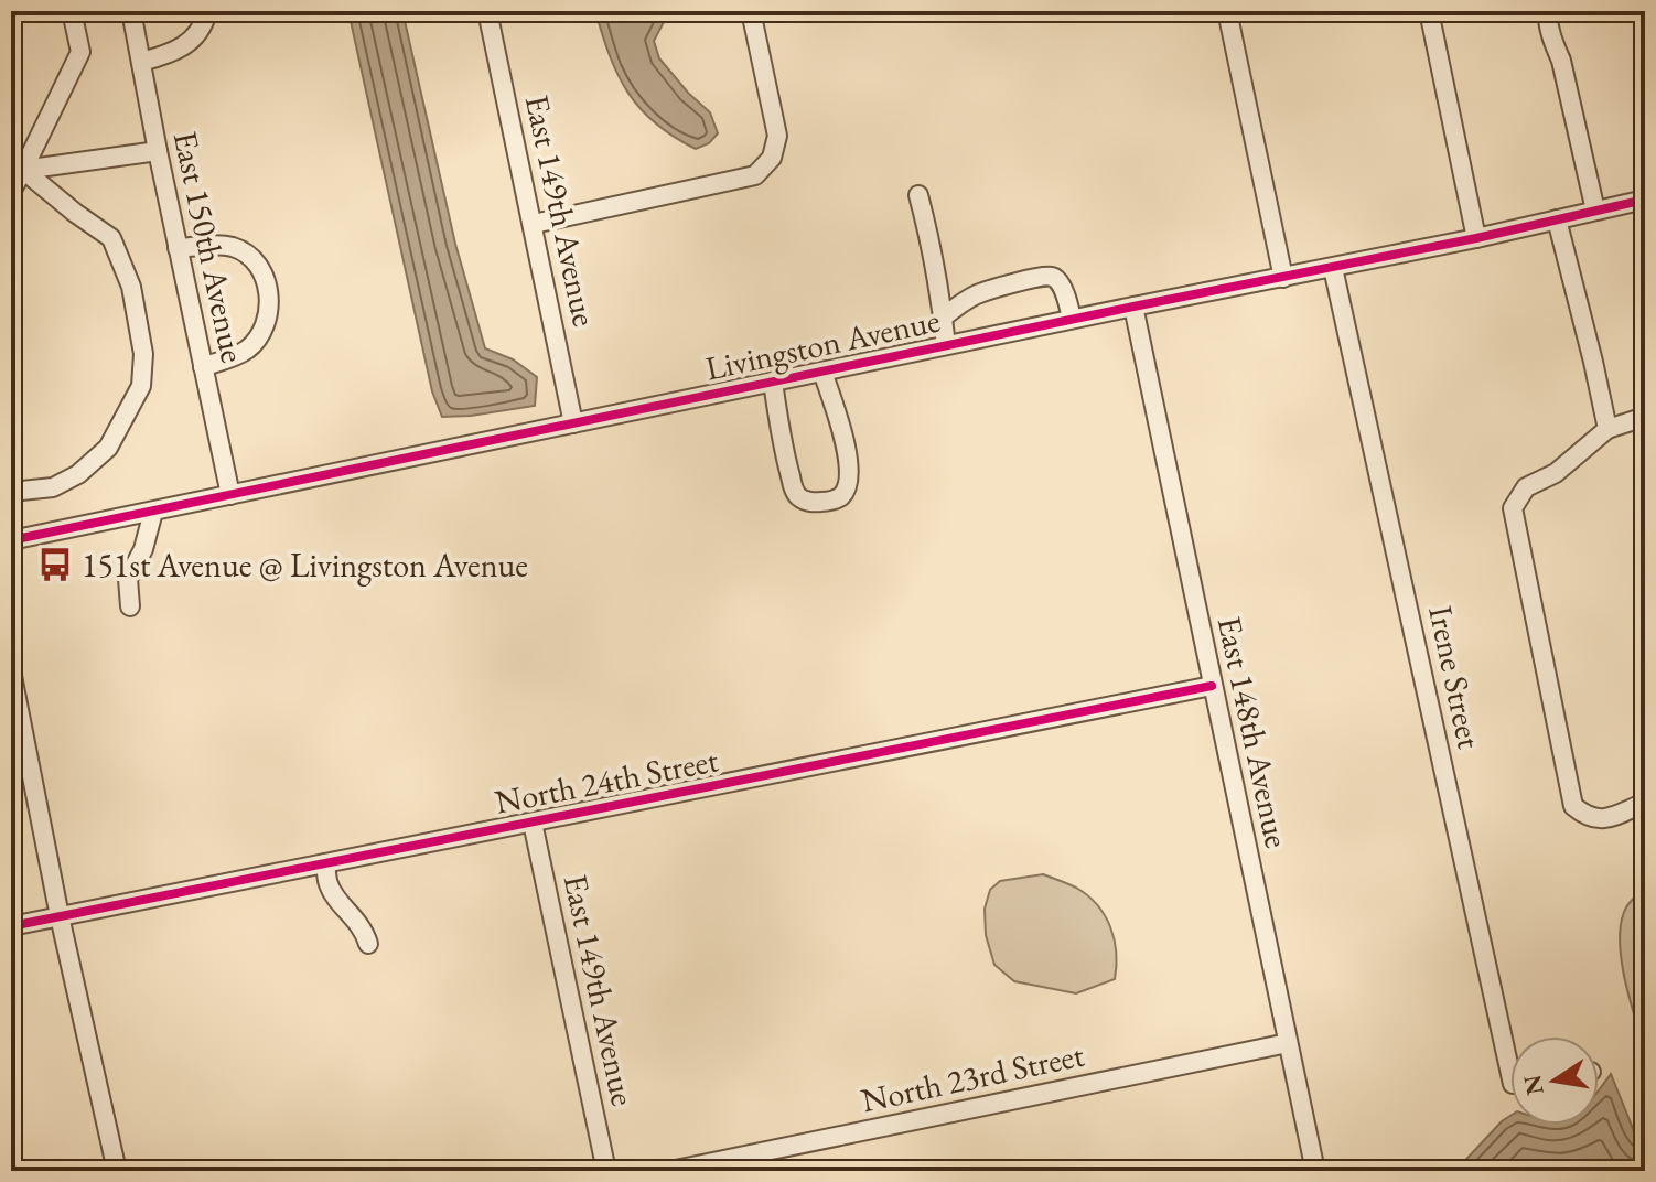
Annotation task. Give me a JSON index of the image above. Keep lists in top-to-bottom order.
{
  "streets": {
    "street": [
      "East 149th Avenue",
      "East 150th Avenue",
      "Livingston Avenue",
      "Irene Street",
      "East 148th Avenue",
      "North 24th Street",
      "North 23rd Street"
    ]
  },
  "crossings": [
    ["East 149th Avenue", "Livingston Avenue"],
    ["East 149th Avenue", "North 24th Street"],
    ["East 150th Avenue", "Livingston Avenue"],
    ["Livingston Avenue", "Irene Street"],
    ["Livingston Avenue", "East 148th Avenue"],
    ["East 148th Avenue", "North 24th Street"],
    ["East 148th Avenue", "North 23rd Street"]
  ],
  "places": {
    "bus stop": ["151st Avenue @ Livingston Avenue"]
  },
  "north": "left"
}
